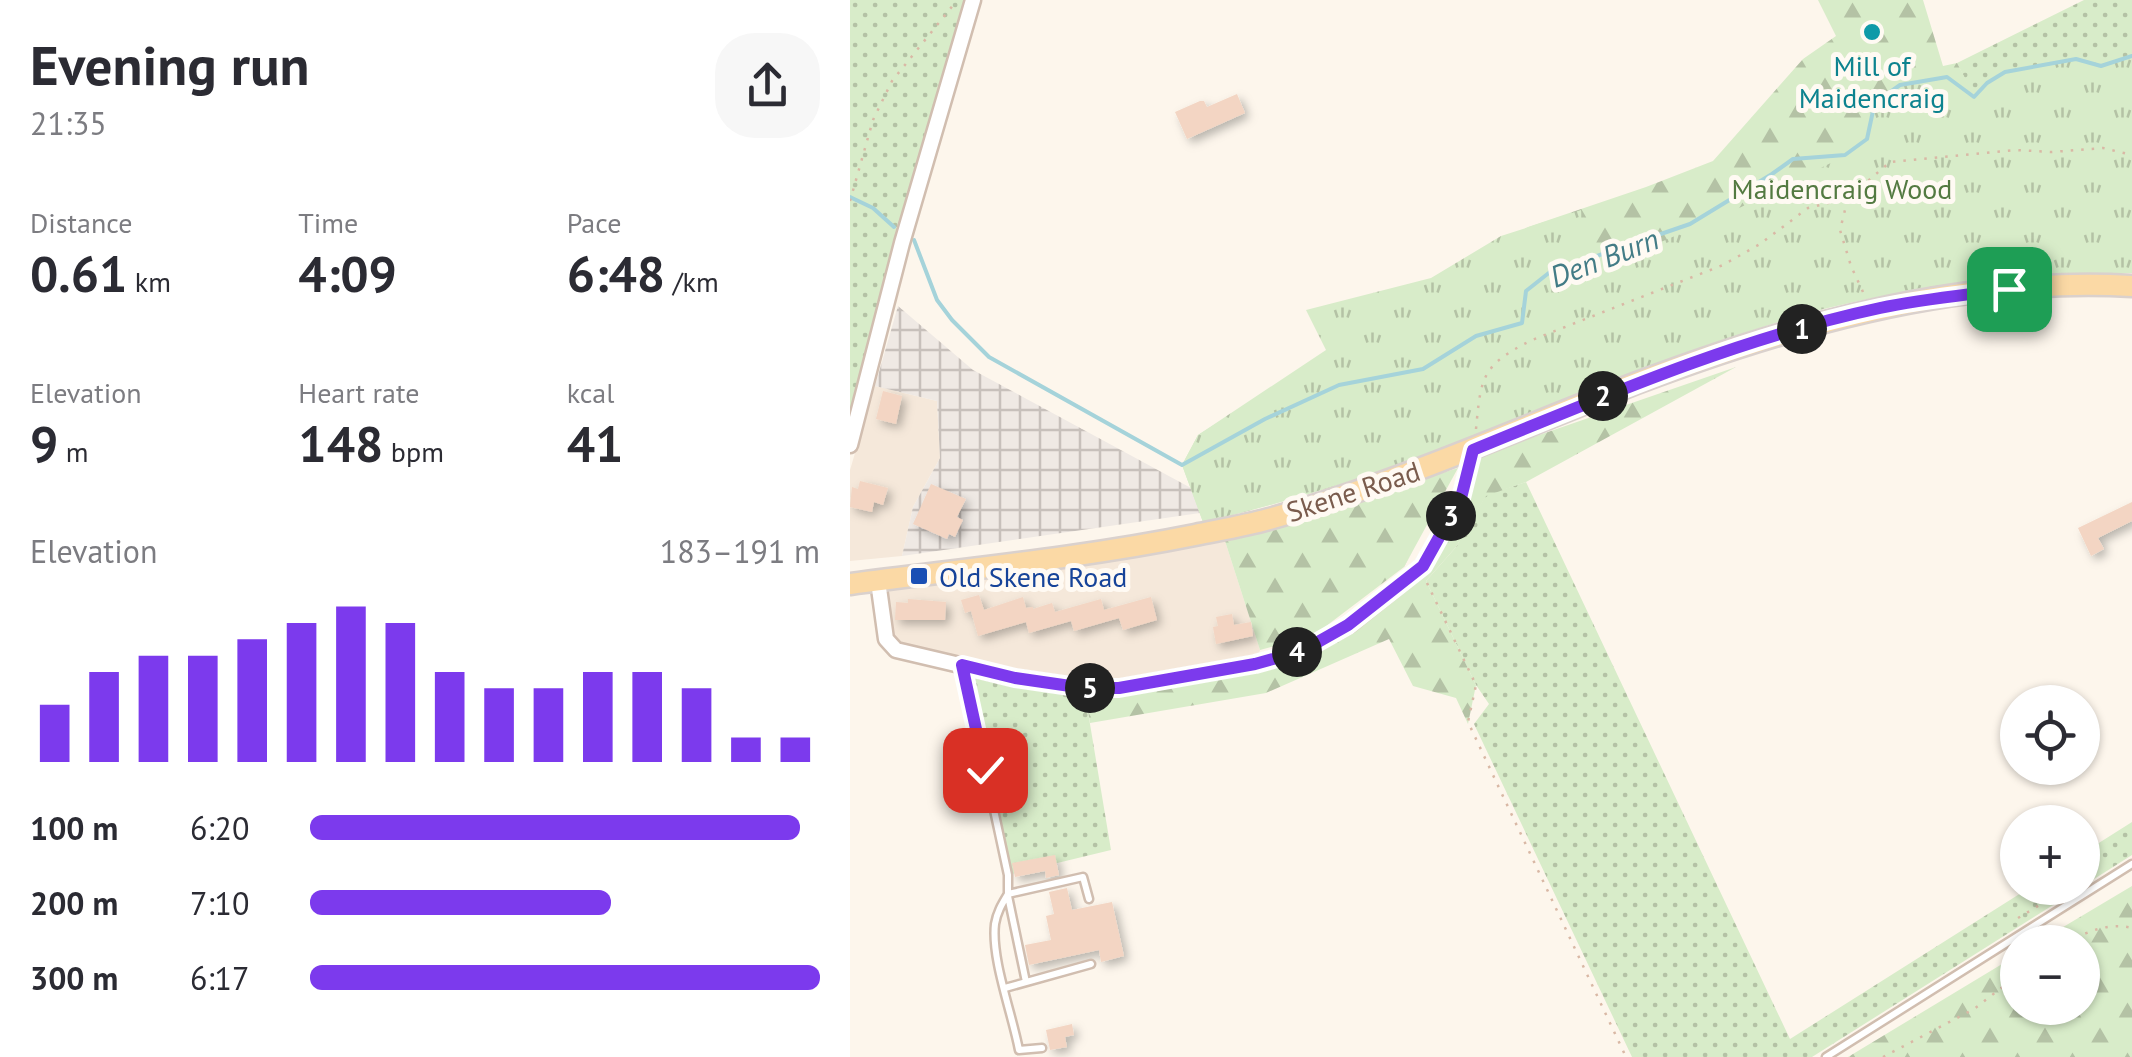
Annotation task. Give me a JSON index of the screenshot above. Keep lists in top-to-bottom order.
{
  "streets": {
    "main road": ["Skene Road"]
  },
  "water": ["Den Burn"],
  "parks": ["Maidencraig Wood"],
  "places": {
    "other": ["Mill of Maidencraig"],
    "transit": ["Old Skene Road"]
  },
  "page": {
    "heading": ["Evening run", "21:35"],
    "stats": [
      ["Distance", "0.61 km"],
      ["Time", "4:09"],
      ["Pace", "6:48 /km"],
      ["Elevation", "9 m"],
      ["Heart rate", "148 bpm"],
      ["kcal", "41"]
    ],
    "pins": [
      "1",
      "2",
      "3",
      "4",
      "5"
    ],
    "chart": ["Elevation", "183–191 m"],
    "map_buttons": ["+", "−"],
    "list": [
      {
        "name": "100 m",
        "note": "6:20"
      },
      {
        "name": "200 m",
        "note": "7:10"
      },
      {
        "name": "300 m",
        "note": "6:17"
      }
    ]
  }
}
